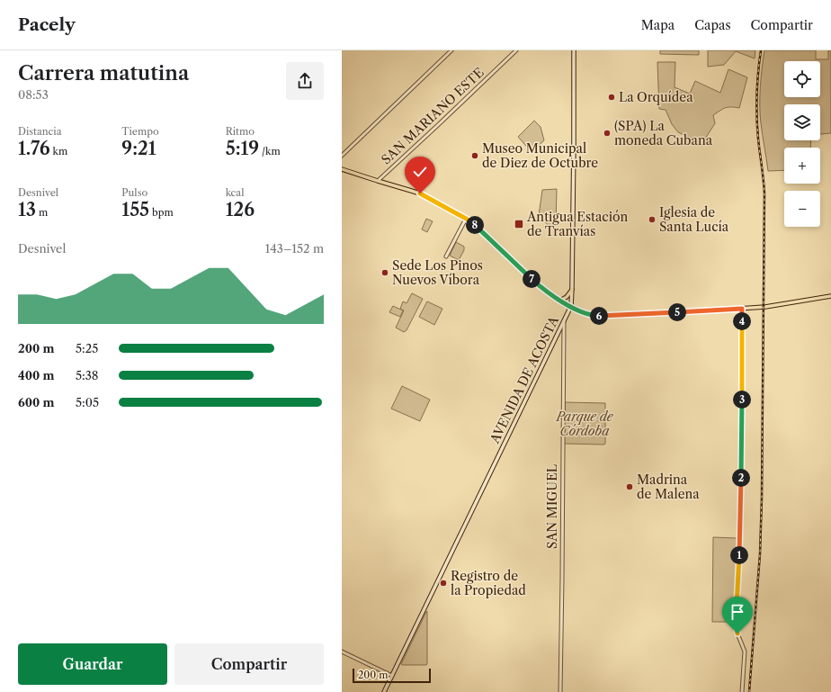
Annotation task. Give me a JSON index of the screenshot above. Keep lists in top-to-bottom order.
{
  "streets": {
    "main road": ["AVENIDA DE ACOSTA"],
    "street": ["SAN MARIANO ESTE", "SAN MIGUEL"]
  },
  "crossings": [
    ["AVENIDA DE ACOSTA", "SAN MIGUEL"]
  ],
  "parks": ["Parque de Córdoba"],
  "places": {
    "other": [
      "La Orquídea",
      "(SPA) La moneda Cubana",
      "Museo Municipal de Diez de Octubre",
      "Iglesia de Santa Lucía",
      "Sede Los Pinos Nuevos Víbora",
      "Madrina de Malena",
      "Registro de la Propiedad"
    ],
    "transit": ["Antigua Estación de Tranvías"]
  },
  "scale_bar": "200 m",
  "page": {
    "header": "Pacely",
    "nav": ["Mapa", "Capas", "Compartir"],
    "heading": ["Carrera matutina", "08:53"],
    "map_buttons": ["+", "−"],
    "stats": [
      ["Distancia", "1.76 km"],
      ["Tiempo", "9:21"],
      ["Ritmo", "5:19 /km"],
      ["Desnivel", "13 m"],
      ["Pulso", "155 bpm"],
      ["kcal", "126"]
    ],
    "pins": [
      "8",
      "7",
      "5",
      "6",
      "4",
      "3",
      "2",
      "1"
    ],
    "chart": ["Desnivel", "143–152 m"],
    "list": [
      {
        "name": "200 m",
        "note": "5:25"
      },
      {
        "name": "400 m",
        "note": "5:38"
      },
      {
        "name": "600 m",
        "note": "5:05"
      }
    ],
    "buttons": ["Guardar", "Compartir"],
    "scale": "200 m"
  }
}
